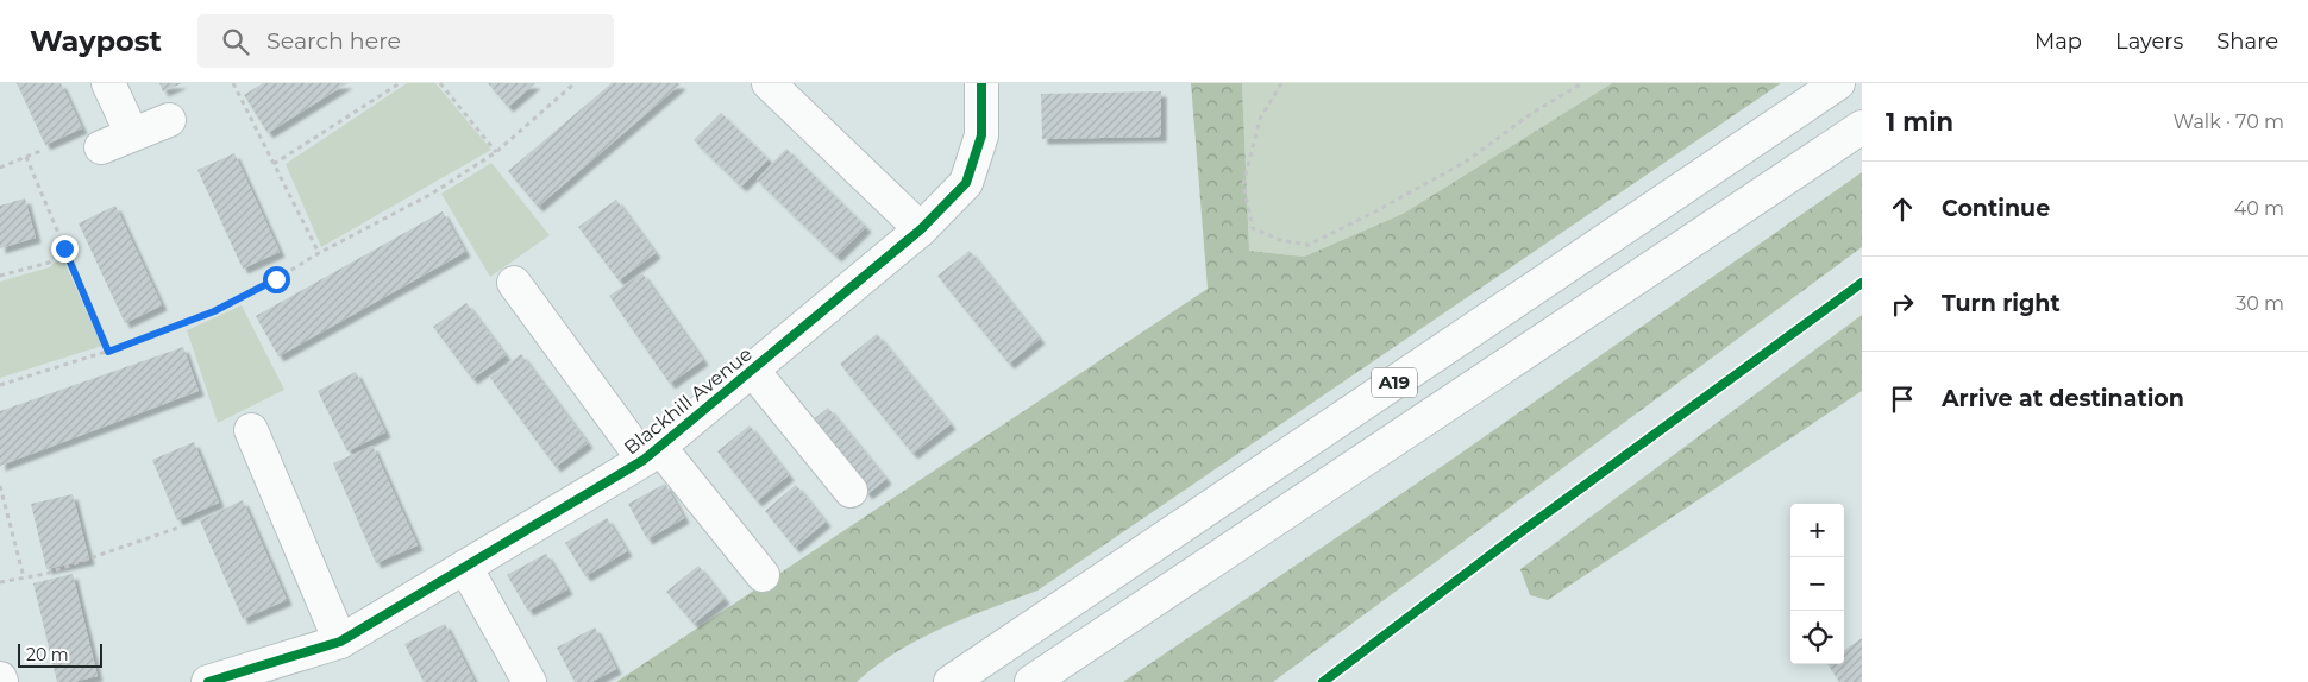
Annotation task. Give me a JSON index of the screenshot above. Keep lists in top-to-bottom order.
{
  "streets": {
    "main road": ["A19", "Blackhill Avenue"]
  },
  "scale_bar": "20 m",
  "page": {
    "header": "Waypost",
    "search": "Search here",
    "nav": ["Map", "Layers", "Share"],
    "heading": ["1 min", "Walk · 70 m"],
    "list": [
      ["Continue", "40 m"],
      ["Turn right", "30 m"],
      "Arrive at destination"
    ],
    "map_buttons": ["+", "−"],
    "scale": "20 m"
  }
}
